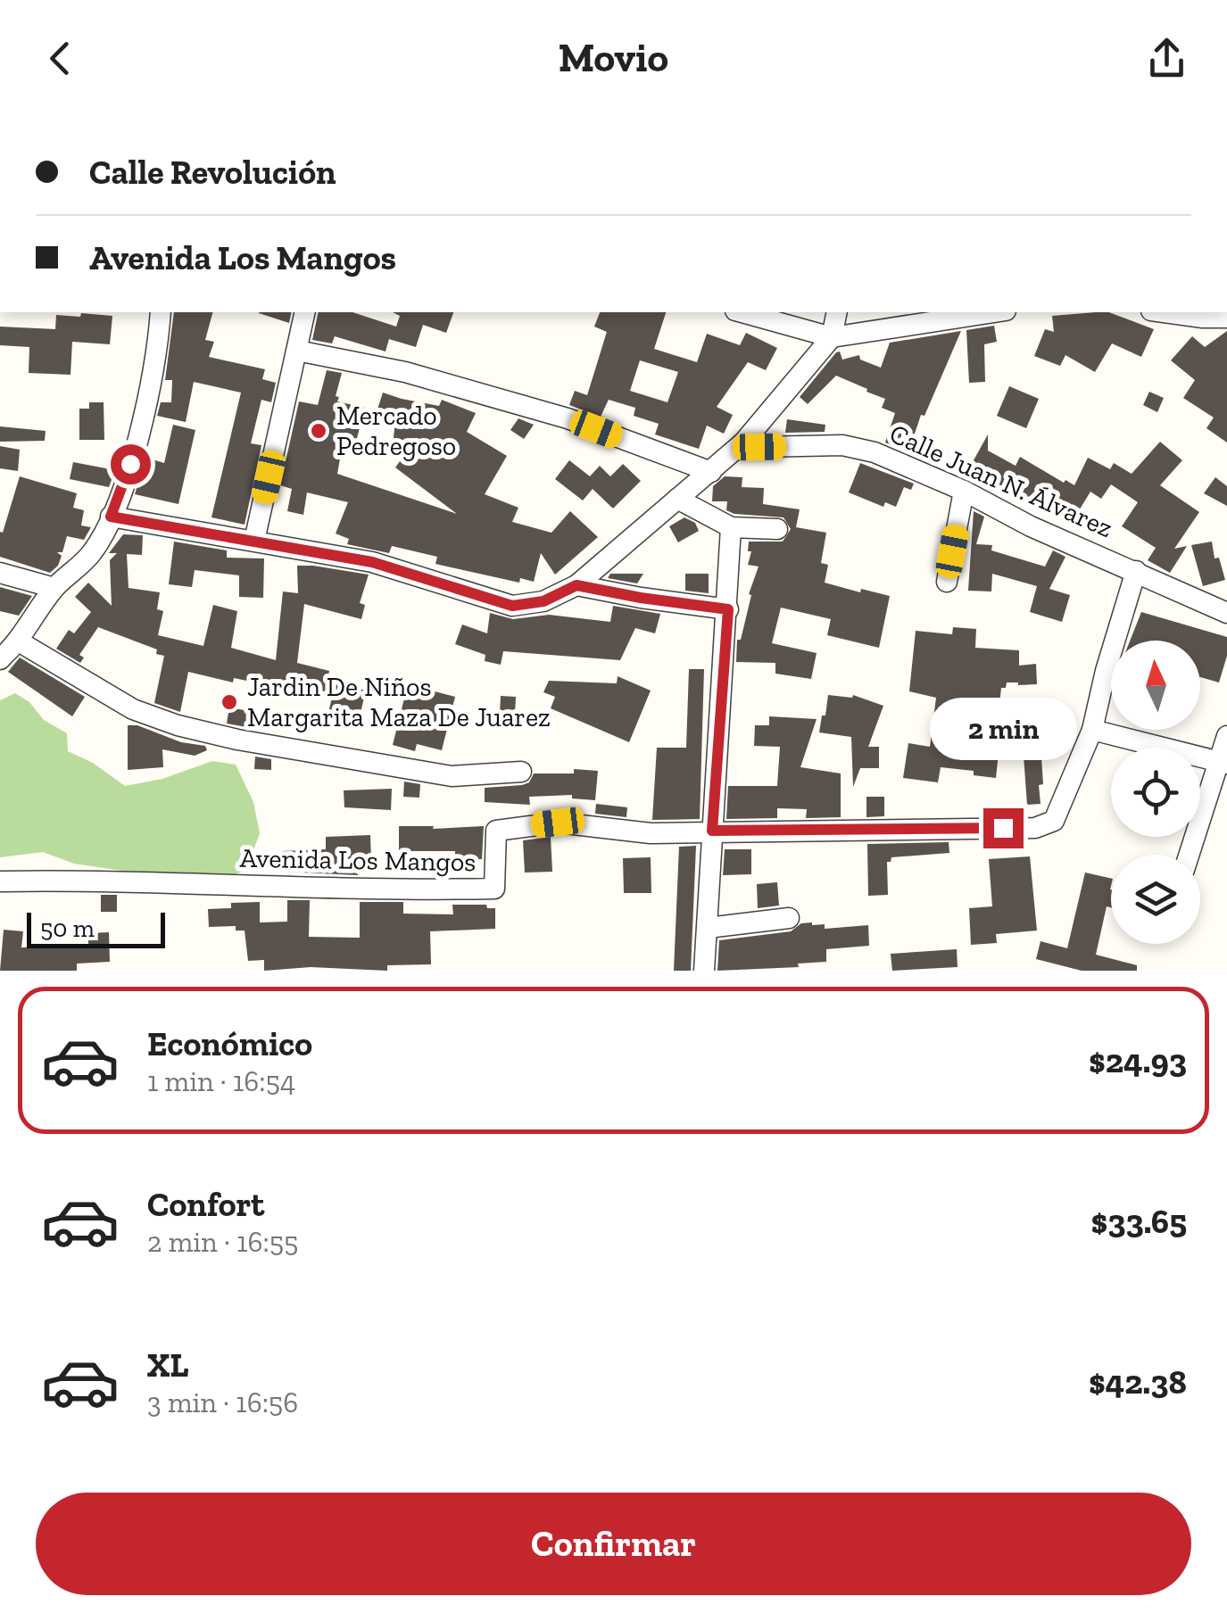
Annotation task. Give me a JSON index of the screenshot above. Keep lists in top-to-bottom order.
{
  "streets": {
    "street": ["Calle Juan N. Álvarez", "Avenida Los Mangos"]
  },
  "crossings": [
    ["Calle Juan N. Álvarez", "Avenida Los Mangos"]
  ],
  "places": ["Mercado Pedregoso", "Jardin De Niños Margarita Maza De Juarez"],
  "scale_bar": "50 m",
  "north": "top",
  "page": {
    "header": "Movio",
    "banner": ["Calle Revolución", "Avenida Los Mangos"],
    "bubble": "2 min",
    "scale": "50 m",
    "list": [
      {
        "name": "Económico",
        "note": "1 min · 16:54",
        "value": "$24.93"
      },
      {
        "name": "Confort",
        "note": "2 min · 16:55",
        "value": "$33.65"
      },
      {
        "name": "XL",
        "note": "3 min · 16:56",
        "value": "$42.38"
      }
    ],
    "buttons": "Confirmar"
  }
}
